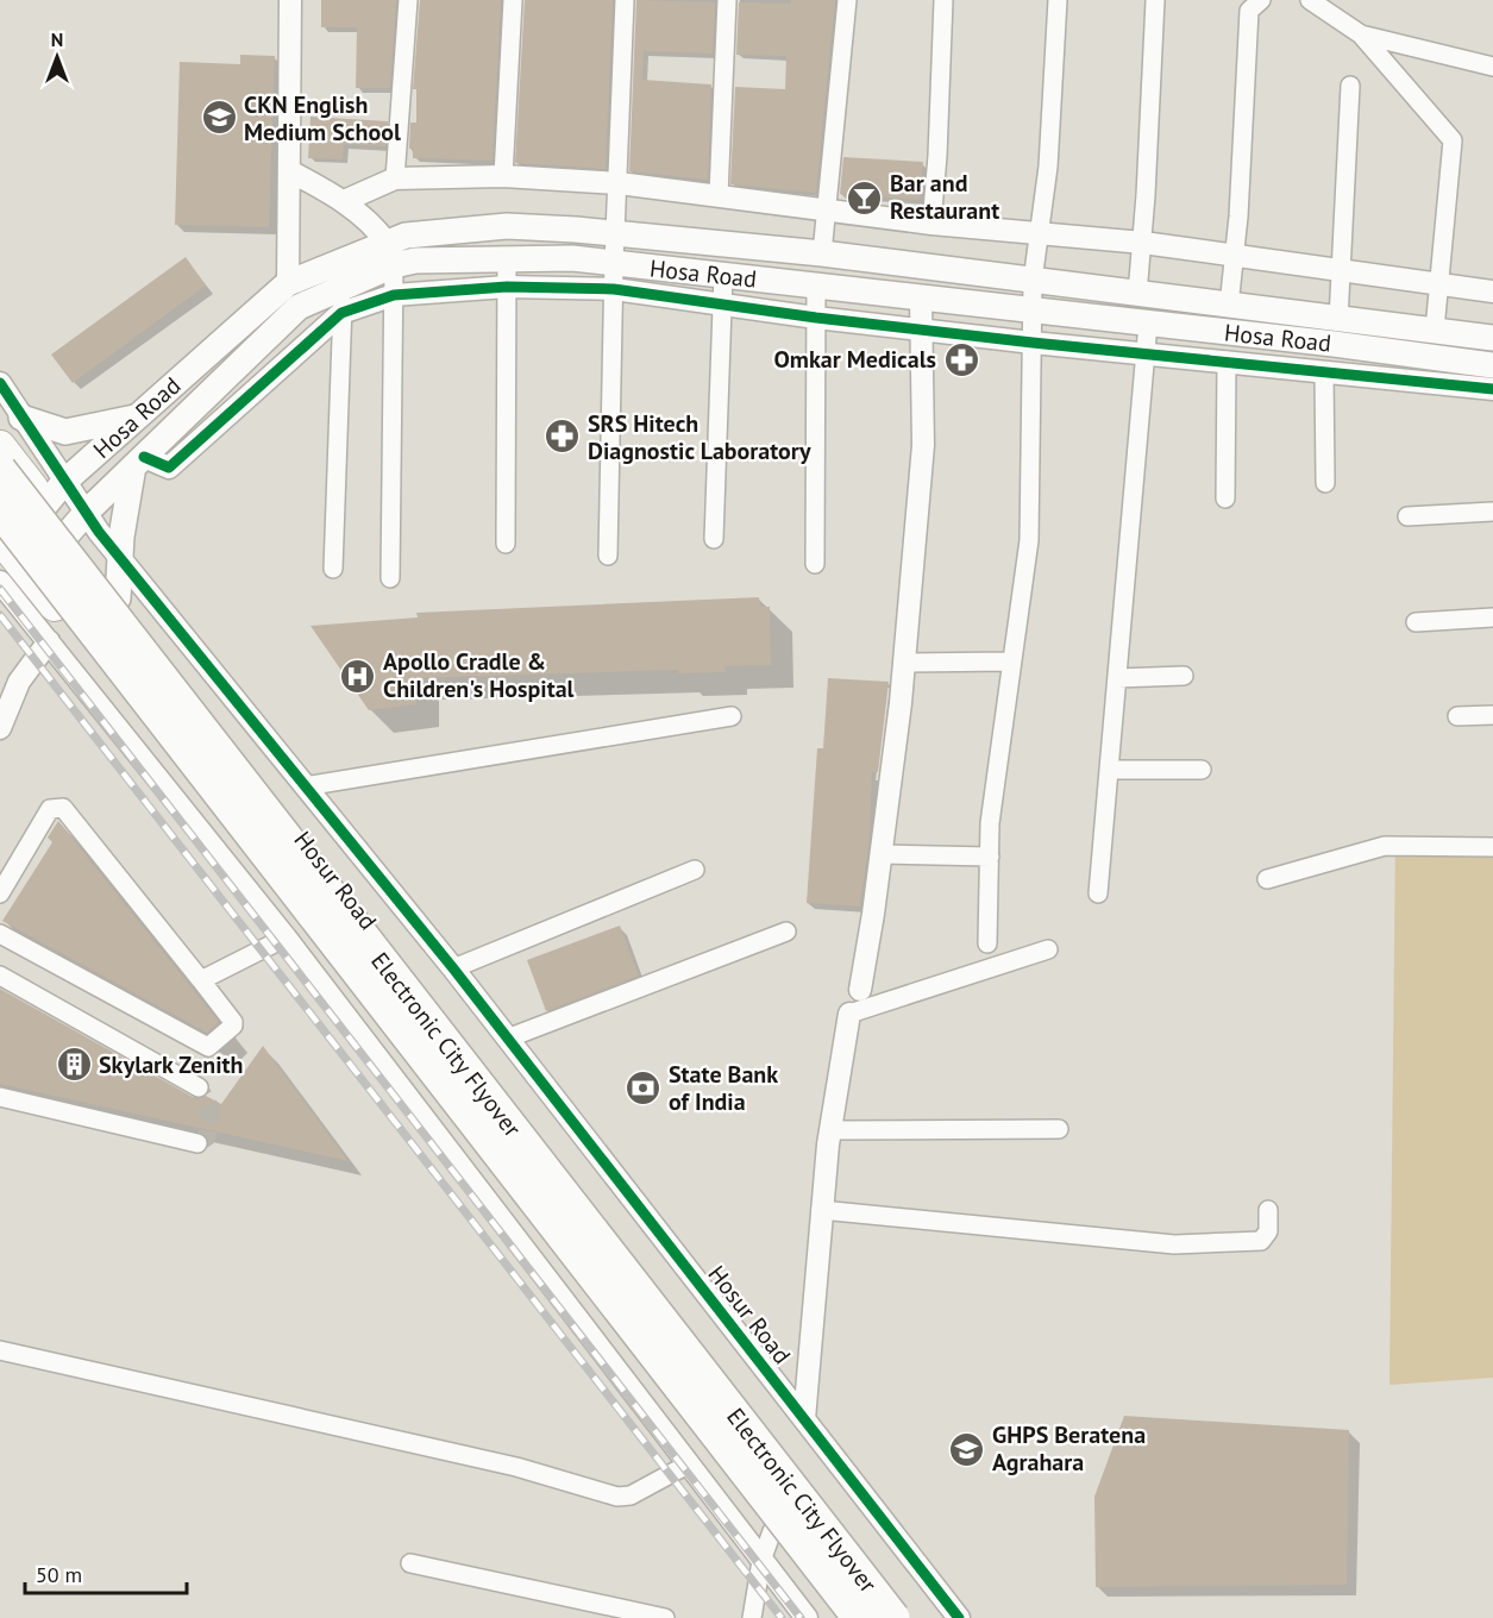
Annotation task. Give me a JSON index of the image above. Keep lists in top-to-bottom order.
{
  "streets": {
    "highway": ["Hosur Road", "Electronic City Flyover"],
    "main road": ["Hosa Road"]
  },
  "crossings": [
    ["Hosa Road", "Hosur Road"]
  ],
  "places": {
    "school or university": ["CKN English Medium School", "GHPS Beratena Agrahara"],
    "bar": ["Bar and Restaurant"],
    "pharmacy": ["Omkar Medicals", "SRS Hitech Diagnostic Laboratory"],
    "hospital": ["Apollo Cradle & Children's Hospital"],
    "building": ["Skylark Zenith"],
    "bank": ["State Bank of India"]
  },
  "scale_bar": "50 m",
  "north": "top"
}
